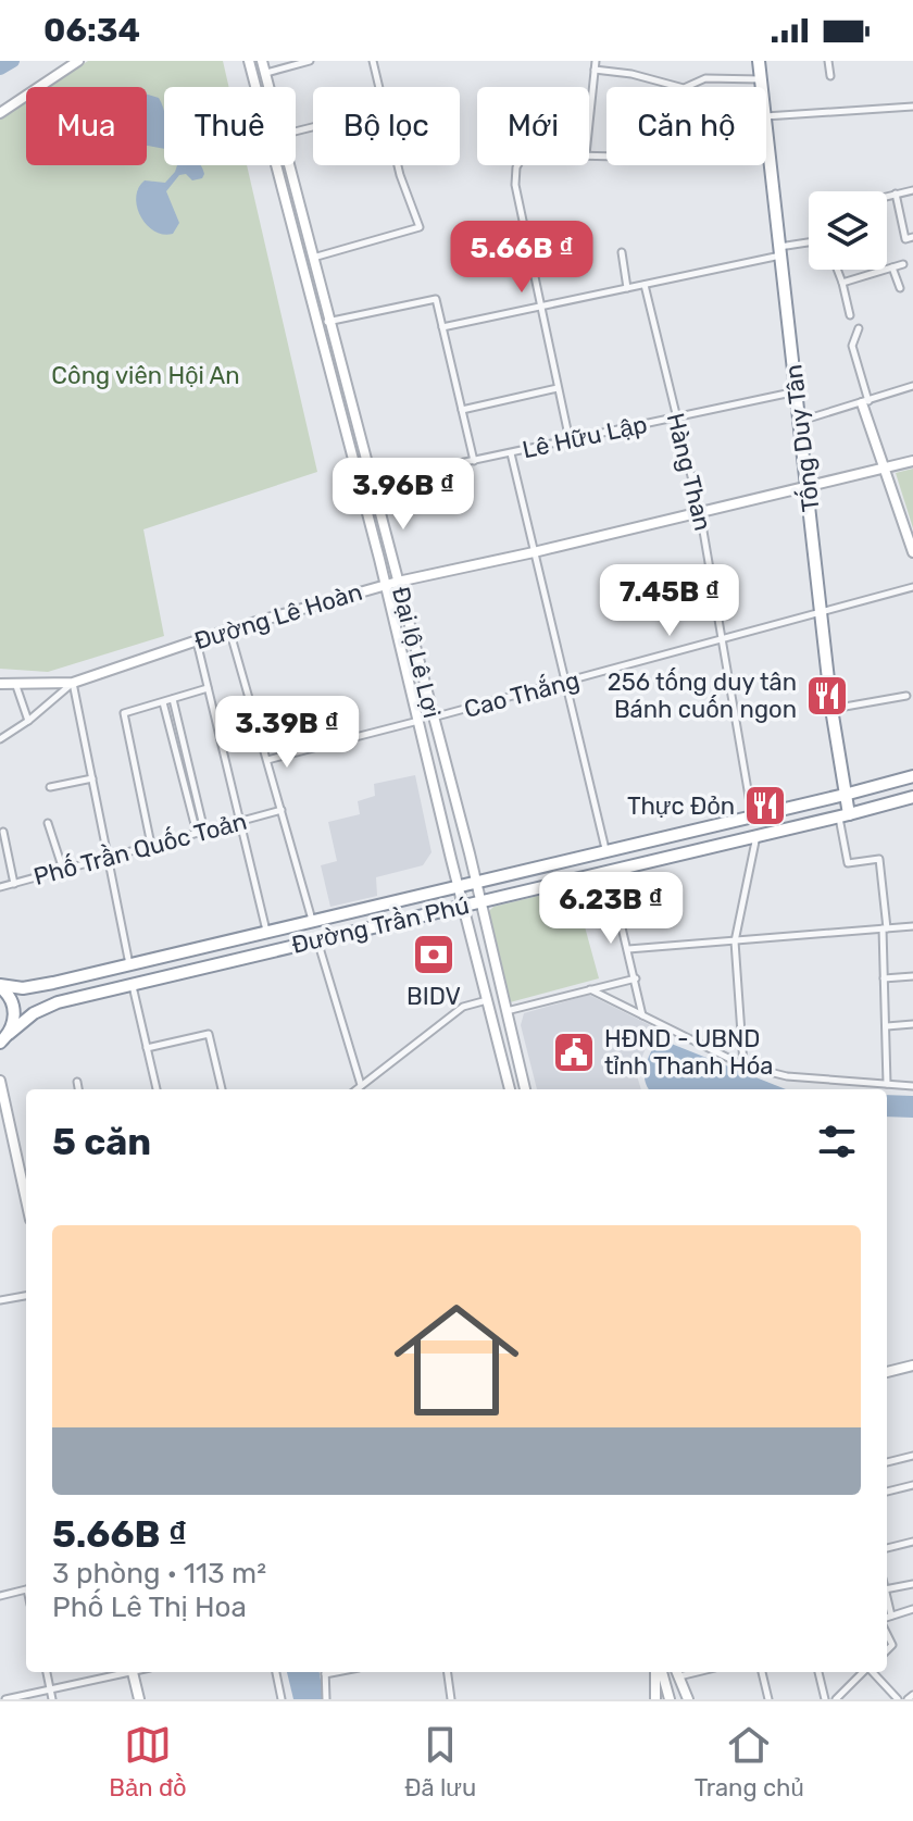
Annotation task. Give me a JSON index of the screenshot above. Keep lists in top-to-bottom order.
{
  "streets": {
    "highway": ["Tống Duy Tân", "Đường Trần Phú"],
    "main road": ["Đường Lê Hoàn", "Đại lộ Lê Lợi"],
    "street": [
      "Lê Hữu Lập",
      "Hàng Than",
      "Cao Thắng",
      "Phố Trần Quốc Toản"
    ]
  },
  "crossings": [
    ["Lê Hữu Lập", "Tống Duy Tân"],
    ["Lê Hữu Lập", "Hàng Than"],
    ["Lê Hữu Lập", "Đại lộ Lê Lợi"],
    ["Tống Duy Tân", "Đường Lê Hoàn"],
    ["Tống Duy Tân", "Cao Thắng"],
    ["Tống Duy Tân", "Đường Trần Phú"],
    ["Hàng Than", "Đường Lê Hoàn"],
    ["Hàng Than", "Cao Thắng"],
    ["Hàng Than", "Đường Trần Phú"],
    ["Đường Lê Hoàn", "Đại lộ Lê Lợi"],
    ["Đại lộ Lê Lợi", "Cao Thắng"],
    ["Đại lộ Lê Lợi", "Đường Trần Phú"]
  ],
  "parks": ["Công viên Hội An"],
  "places": {
    "restaurant": ["256 tống duy tân Bánh cuốn ngon", "Thực Đỏn"],
    "bank": ["BIDV"],
    "public building": ["HĐND - UBND tỉnh Thanh Hóa"]
  },
  "page": {
    "status": "06:34",
    "chip": [
      "Mua",
      "Thuê",
      "Bộ lọc",
      "Mới",
      "Căn hộ"
    ],
    "price": [
      "5.66B ₫",
      "3.96B ₫",
      "7.45B ₫",
      "3.39B ₫",
      "6.23B ₫"
    ],
    "heading": "5 căn",
    "list": [
      {
        "name": "5.66B ₫",
        "note": "3 phòng · 113 m² · Phố Lê Thị Hoa"
      }
    ],
    "tabs": ["Bản đồ", "Đã lưu", "Trang chủ"]
  }
}
